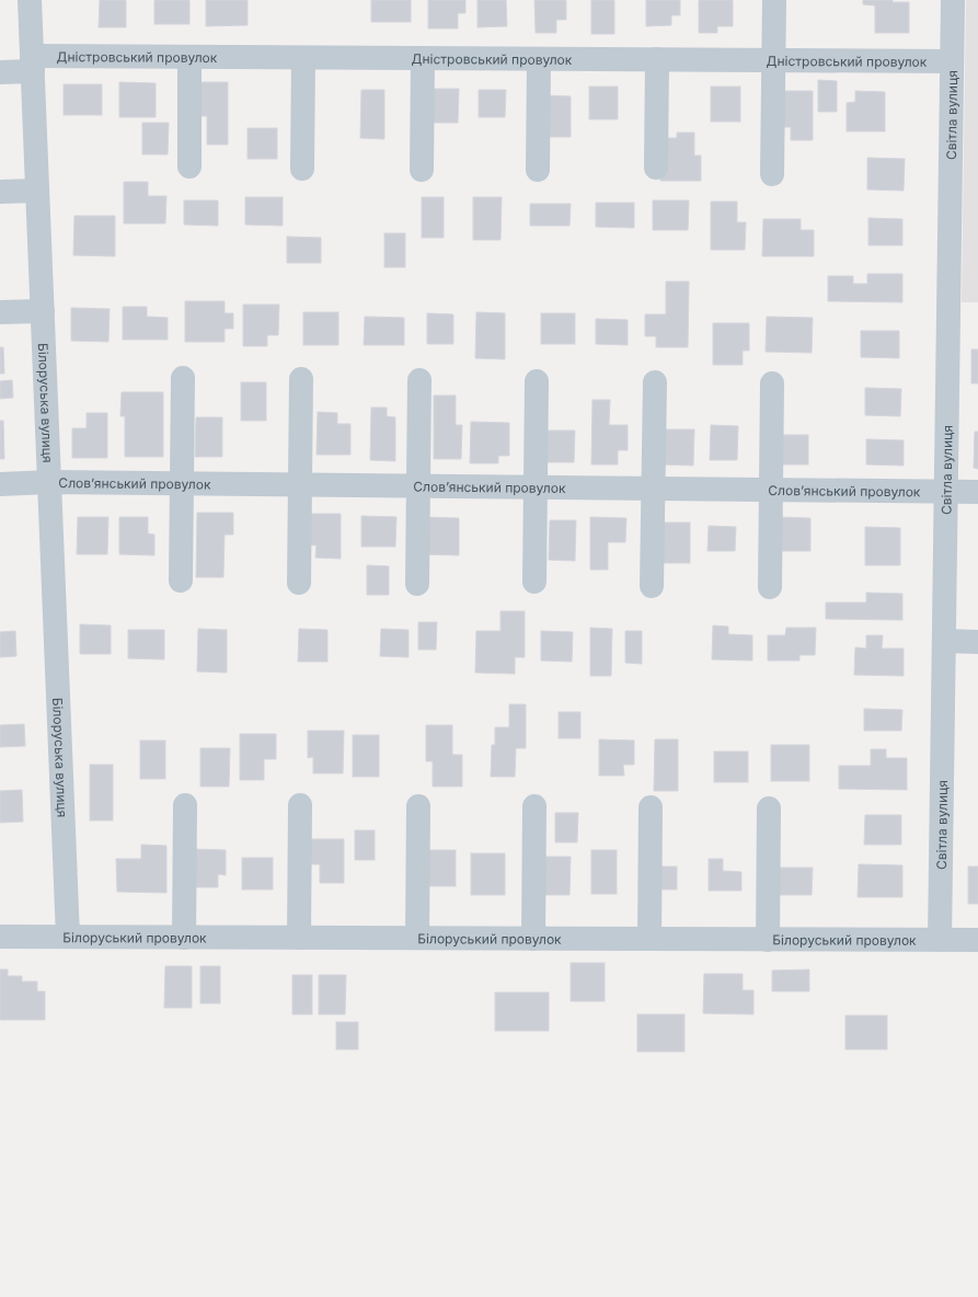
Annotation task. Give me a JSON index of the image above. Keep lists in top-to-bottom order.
{
  "streets": {
    "street": [
      "Дністровський провулок",
      "Світла вулиця",
      "Білоруська вулиця",
      "Слов’янський провулок",
      "Білоруський провулок"
    ]
  },
  "crossings": [
    ["Дністровський провулок", "Світла вулиця"],
    ["Дністровський провулок", "Білоруська вулиця"],
    ["Світла вулиця", "Слов’янський провулок"],
    ["Світла вулиця", "Білоруський провулок"],
    ["Білоруська вулиця", "Слов’янський провулок"],
    ["Білоруська вулиця", "Білоруський провулок"]
  ]
}
